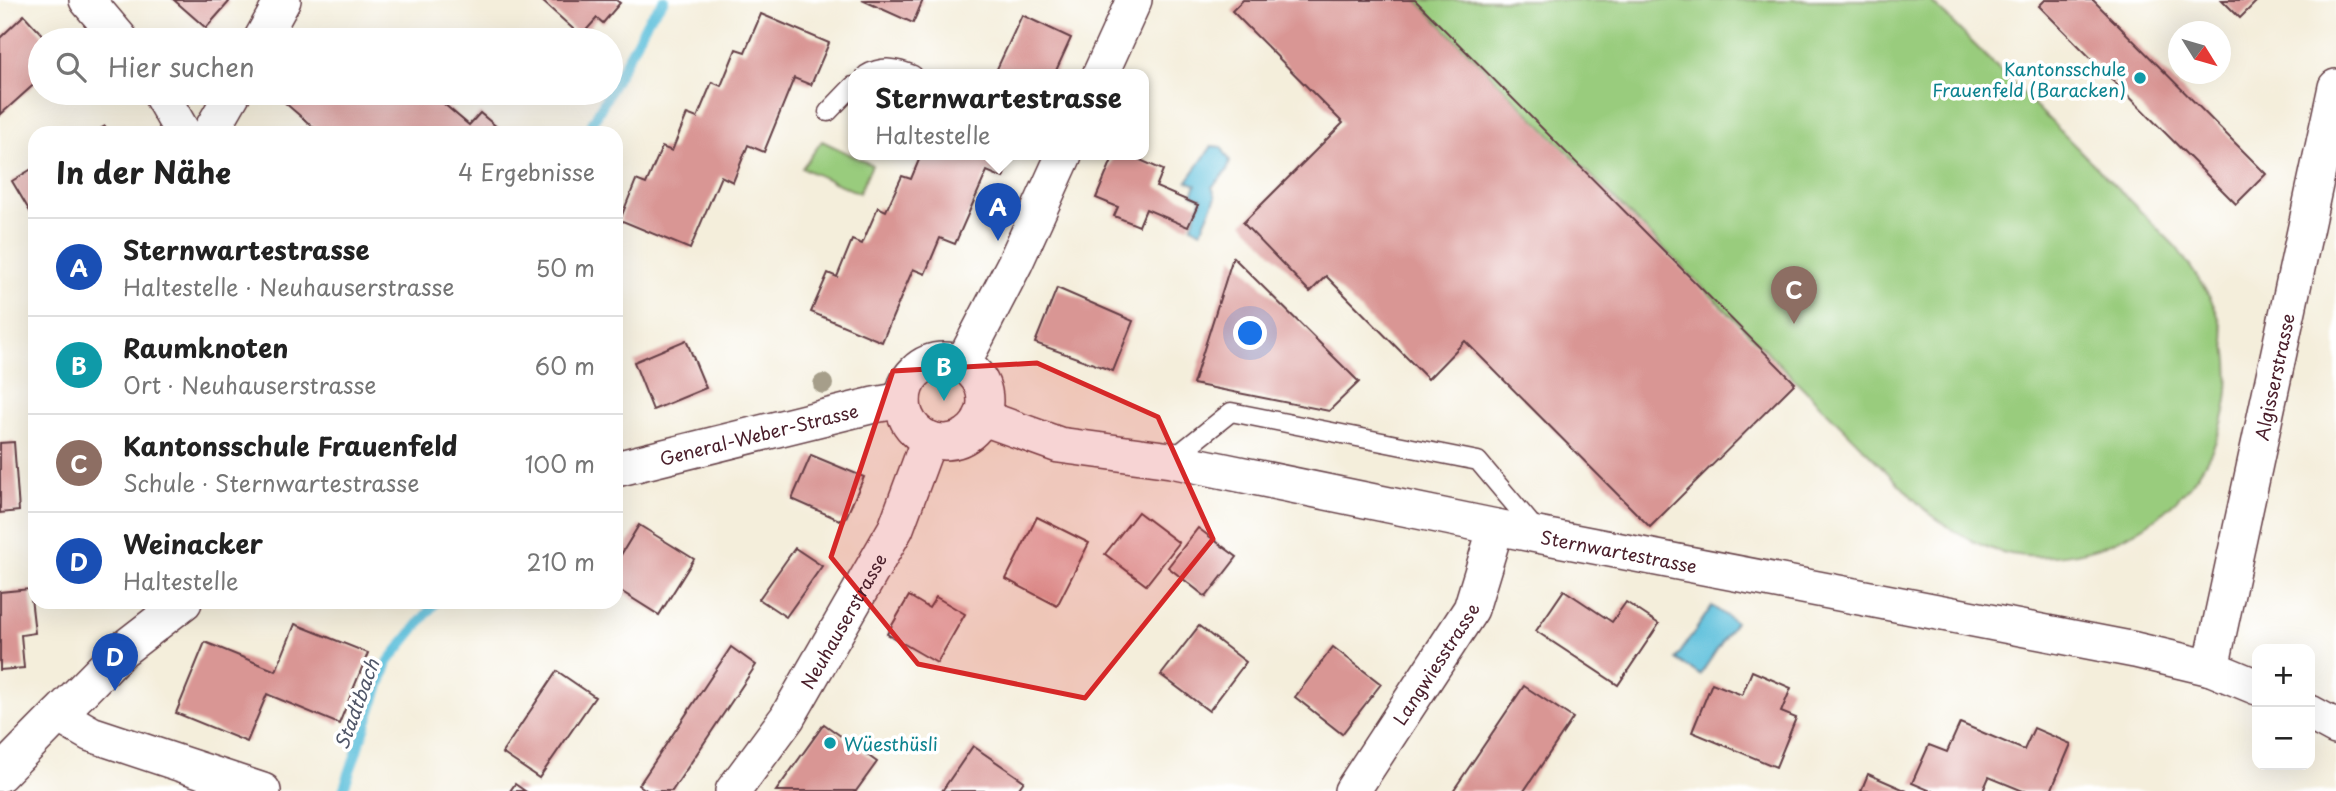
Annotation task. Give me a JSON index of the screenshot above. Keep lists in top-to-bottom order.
{
  "streets": {
    "street": [
      "Algisserstrasse",
      "General-Weber-Strasse",
      "Sternwartestrasse",
      "Neuhauserstrasse",
      "Langwiesstrasse"
    ]
  },
  "crossings": [
    ["Algisserstrasse", "Sternwartestrasse"],
    ["General-Weber-Strasse", "Sternwartestrasse"],
    ["General-Weber-Strasse", "Neuhauserstrasse"],
    ["Sternwartestrasse", "Neuhauserstrasse"],
    ["Sternwartestrasse", "Langwiesstrasse"]
  ],
  "water": ["Stadtbach"],
  "places": ["Kantonsschule Frauenfeld (Baracken)", "Wüesthüsli"],
  "north": "bottom right",
  "page": {
    "search": "Hier suchen",
    "popup": ["Sternwartestrasse", "Haltestelle"],
    "heading": ["In der Nähe", "4 Ergebnisse"],
    "pins": [
      "A",
      "C",
      "B",
      "D"
    ],
    "list": [
      {
        "mark": "A",
        "name": "Sternwartestrasse",
        "note": "Haltestelle · Neuhauserstrasse",
        "value": "50 m"
      },
      {
        "mark": "B",
        "name": "Raumknoten",
        "note": "Ort · Neuhauserstrasse",
        "value": "60 m"
      },
      {
        "mark": "C",
        "name": "Kantonsschule Frauenfeld",
        "note": "Schule · Sternwartestrasse",
        "value": "100 m"
      },
      {
        "mark": "D",
        "name": "Weinacker",
        "note": "Haltestelle",
        "value": "210 m"
      }
    ],
    "map_buttons": ["+", "−"]
  }
}
